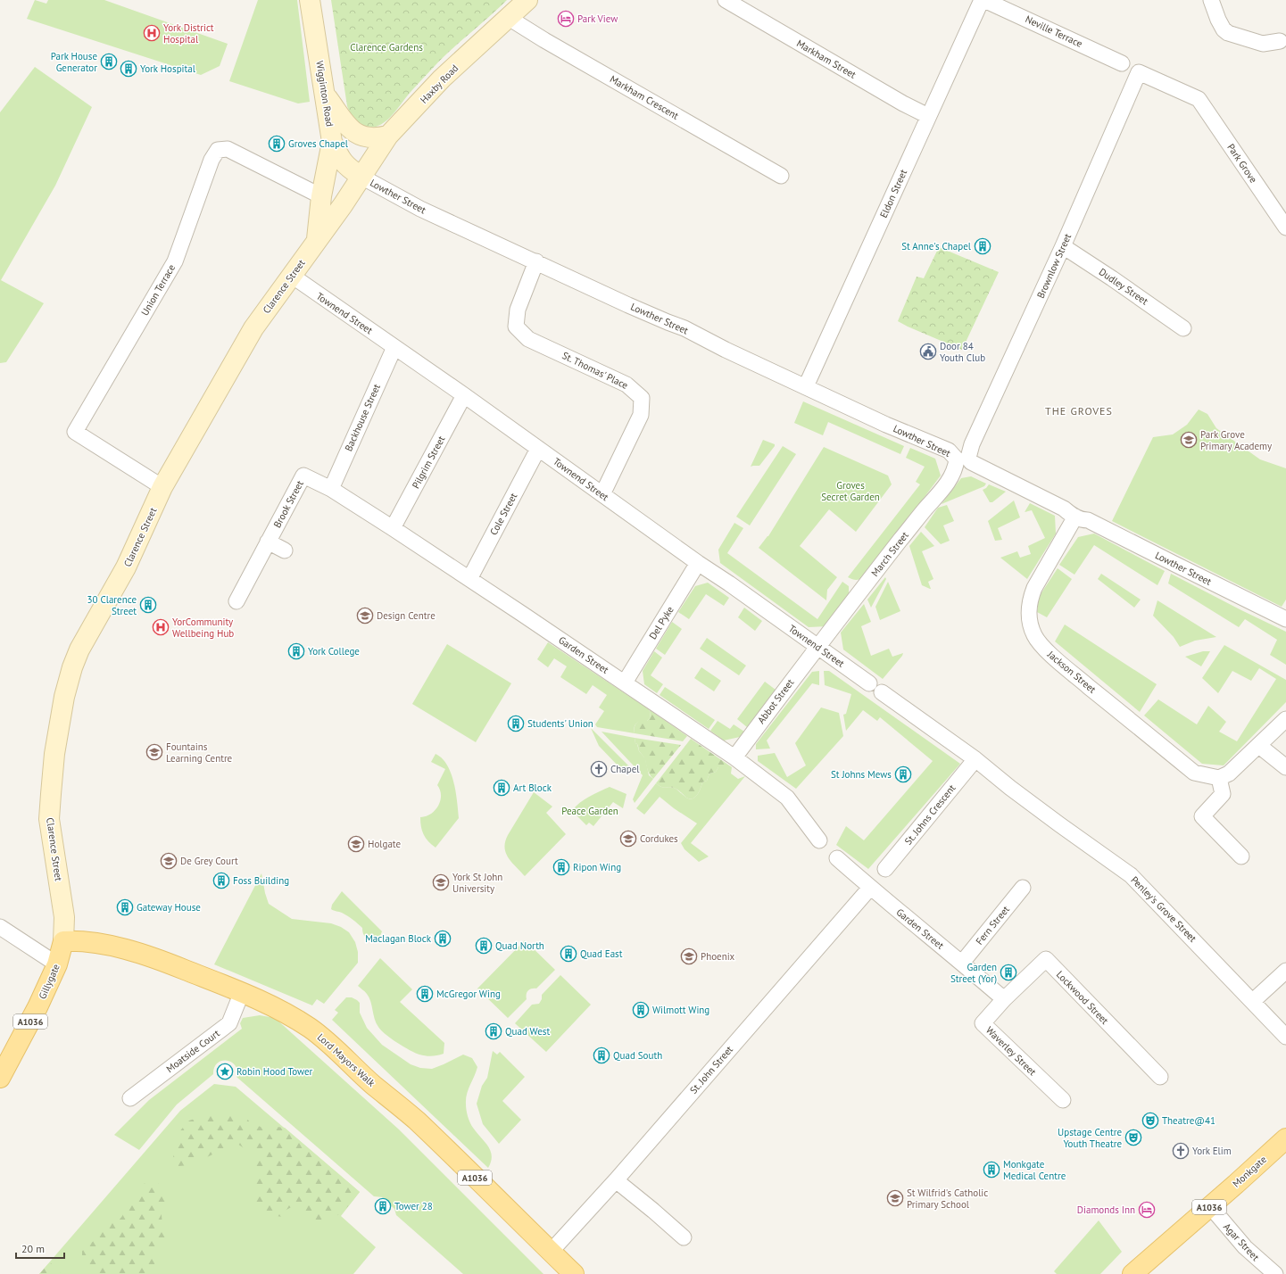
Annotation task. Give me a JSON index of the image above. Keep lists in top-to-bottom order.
{
  "streets": {
    "main road": [
      "Haxby Road",
      "Wigginton Road",
      "Clarence Street",
      "Gillygate",
      "A1036",
      "Lord Mayors Walk",
      "Monkgate"
    ],
    "street": [
      "Neville Terrace",
      "Markham Street",
      "Markham Crescent",
      "Park Grove",
      "Eldon Street",
      "Lowther Street",
      "Brownlow Street",
      "Dudley Street",
      "Union Terrace",
      "Townend Street",
      "St. Thomas' Place",
      "Backhouse Street",
      "Pilgrim Street",
      "Brook Street",
      "Cole Street",
      "March Street",
      "Del Pyke",
      "Garden Street",
      "Jackson Street",
      "Abbot Street",
      "St. Johns Crescent",
      "Penley's Grove Street",
      "Fern Street",
      "Lockwood Street",
      "Moatside Court",
      "Waverley Street",
      "St. John Street",
      "Agar Street"
    ]
  },
  "crossings": [
    ["Markham Street", "Eldon Street"],
    ["Haxby Road", "Wigginton Road"],
    ["Haxby Road", "Markham Crescent"],
    ["Haxby Road", "Lowther Street"],
    ["Haxby Road", "Clarence Street"],
    ["Wigginton Road", "Lowther Street"],
    ["Wigginton Road", "Clarence Street"],
    ["Park Grove", "Brownlow Street"],
    ["Eldon Street", "Lowther Street"],
    ["Lowther Street", "Brownlow Street"],
    ["Lowther Street", "Clarence Street"],
    ["Lowther Street", "St. Thomas' Place"],
    ["Lowther Street", "March Street"],
    ["Lowther Street", "Jackson Street"],
    ["Brownlow Street", "Dudley Street"],
    ["Brownlow Street", "March Street"],
    ["Clarence Street", "Union Terrace"],
    ["Clarence Street", "Townend Street"],
    ["Clarence Street", "Gillygate"],
    ["Clarence Street", "Lord Mayors Walk"],
    ["Townend Street", "St. Thomas' Place"],
    ["Townend Street", "Backhouse Street"],
    ["Townend Street", "Pilgrim Street"],
    ["Townend Street", "Cole Street"],
    ["Townend Street", "March Street"],
    ["Townend Street", "Del Pyke"],
    ["Townend Street", "Abbot Street"],
    ["Backhouse Street", "Brook Street"],
    ["Backhouse Street", "Garden Street"],
    ["Pilgrim Street", "Garden Street"],
    ["Brook Street", "Garden Street"],
    ["Cole Street", "Garden Street"],
    ["March Street", "Abbot Street"],
    ["Del Pyke", "Garden Street"],
    ["Garden Street", "Abbot Street"],
    ["Garden Street", "Fern Street"],
    ["Garden Street", "Lockwood Street"],
    ["Garden Street", "Waverley Street"],
    ["Garden Street", "St. John Street"],
    ["St. Johns Crescent", "Penley's Grove Street"],
    ["Gillygate", "Lord Mayors Walk"],
    ["Lockwood Street", "Waverley Street"],
    ["Moatside Court", "Lord Mayors Walk"],
    ["Lord Mayors Walk", "St. John Street"],
    ["Monkgate", "Agar Street"]
  ],
  "districts": ["THE GROVES"],
  "parks": ["Clarence Gardens", "Groves Secret Garden", "Peace Garden"],
  "places": {
    "hotel": ["Park View", "Diamonds Inn"],
    "hospital": ["York District Hospital", "YorCommunity Wellbeing Hub"],
    "building": [
      "Park House Generator",
      "York Hospital",
      "Groves Chapel",
      "St Anne's Chapel",
      "30 Clarence Street",
      "York College",
      "Students' Union",
      "St Johns Mews",
      "Art Block",
      "Ripon Wing",
      "Foss Building",
      "Gateway House",
      "Maclagan Block",
      "Quad North",
      "Quad East",
      "Garden Street (Yor)",
      "McGregor Wing",
      "Wilmott Wing",
      "Quad West",
      "Quad South",
      "Monkgate Medical Centre",
      "Tower 28"
    ],
    "public building": ["Door 84 Youth Club"],
    "school or university": [
      "Park Grove Primary Academy",
      "Design Centre",
      "Fountains Learning Centre",
      "Cordukes",
      "Holgate",
      "De Grey Court",
      "York St John University",
      "Phoenix",
      "St Wilfrid's Catholic Primary School"
    ],
    "church": ["Chapel", "York Elim"],
    "place": ["Robin Hood Tower"],
    "theatre": ["Theatre@41", "Upstage Centre Youth Theatre"]
  },
  "scale_bar": "20 m"
}
